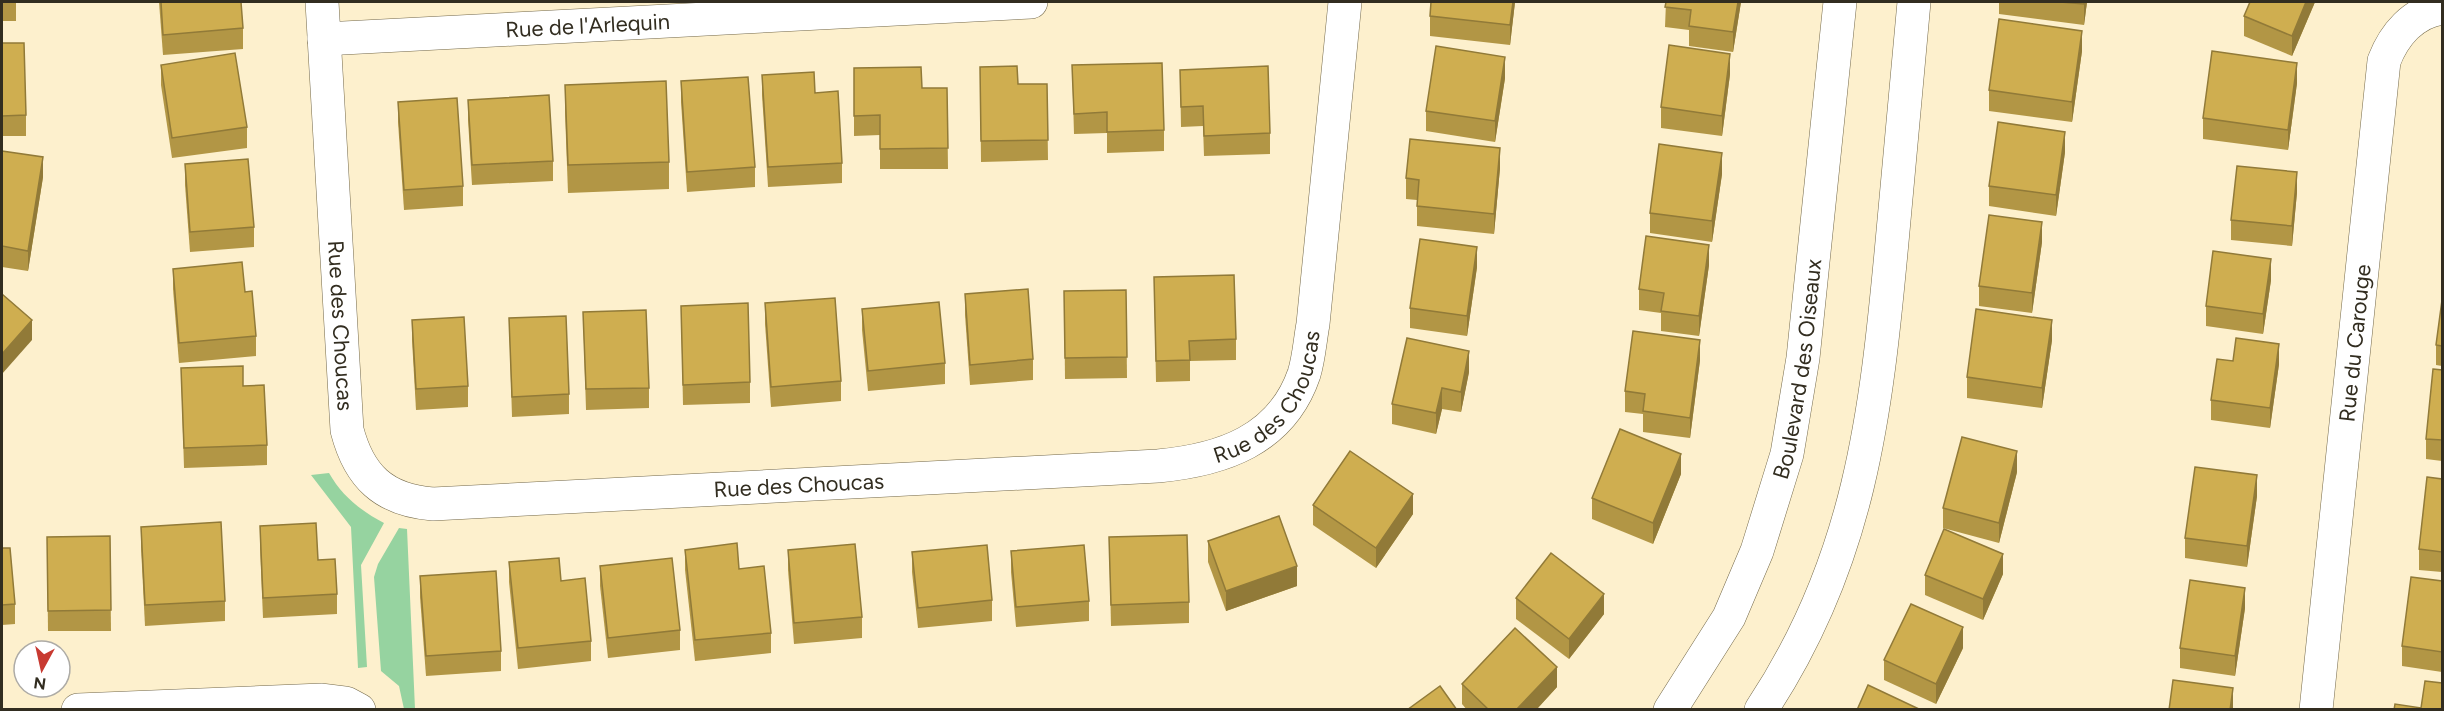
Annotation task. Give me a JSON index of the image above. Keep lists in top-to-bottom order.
{
  "streets": {
    "street": [
      "Rue de l'Arlequin",
      "Rue des Choucas",
      "Rue du Carouge",
      "Boulevard des Oiseaux"
    ]
  },
  "crossings": [
    ["Rue de l'Arlequin", "Rue des Choucas"]
  ],
  "north": "bottom"
}
